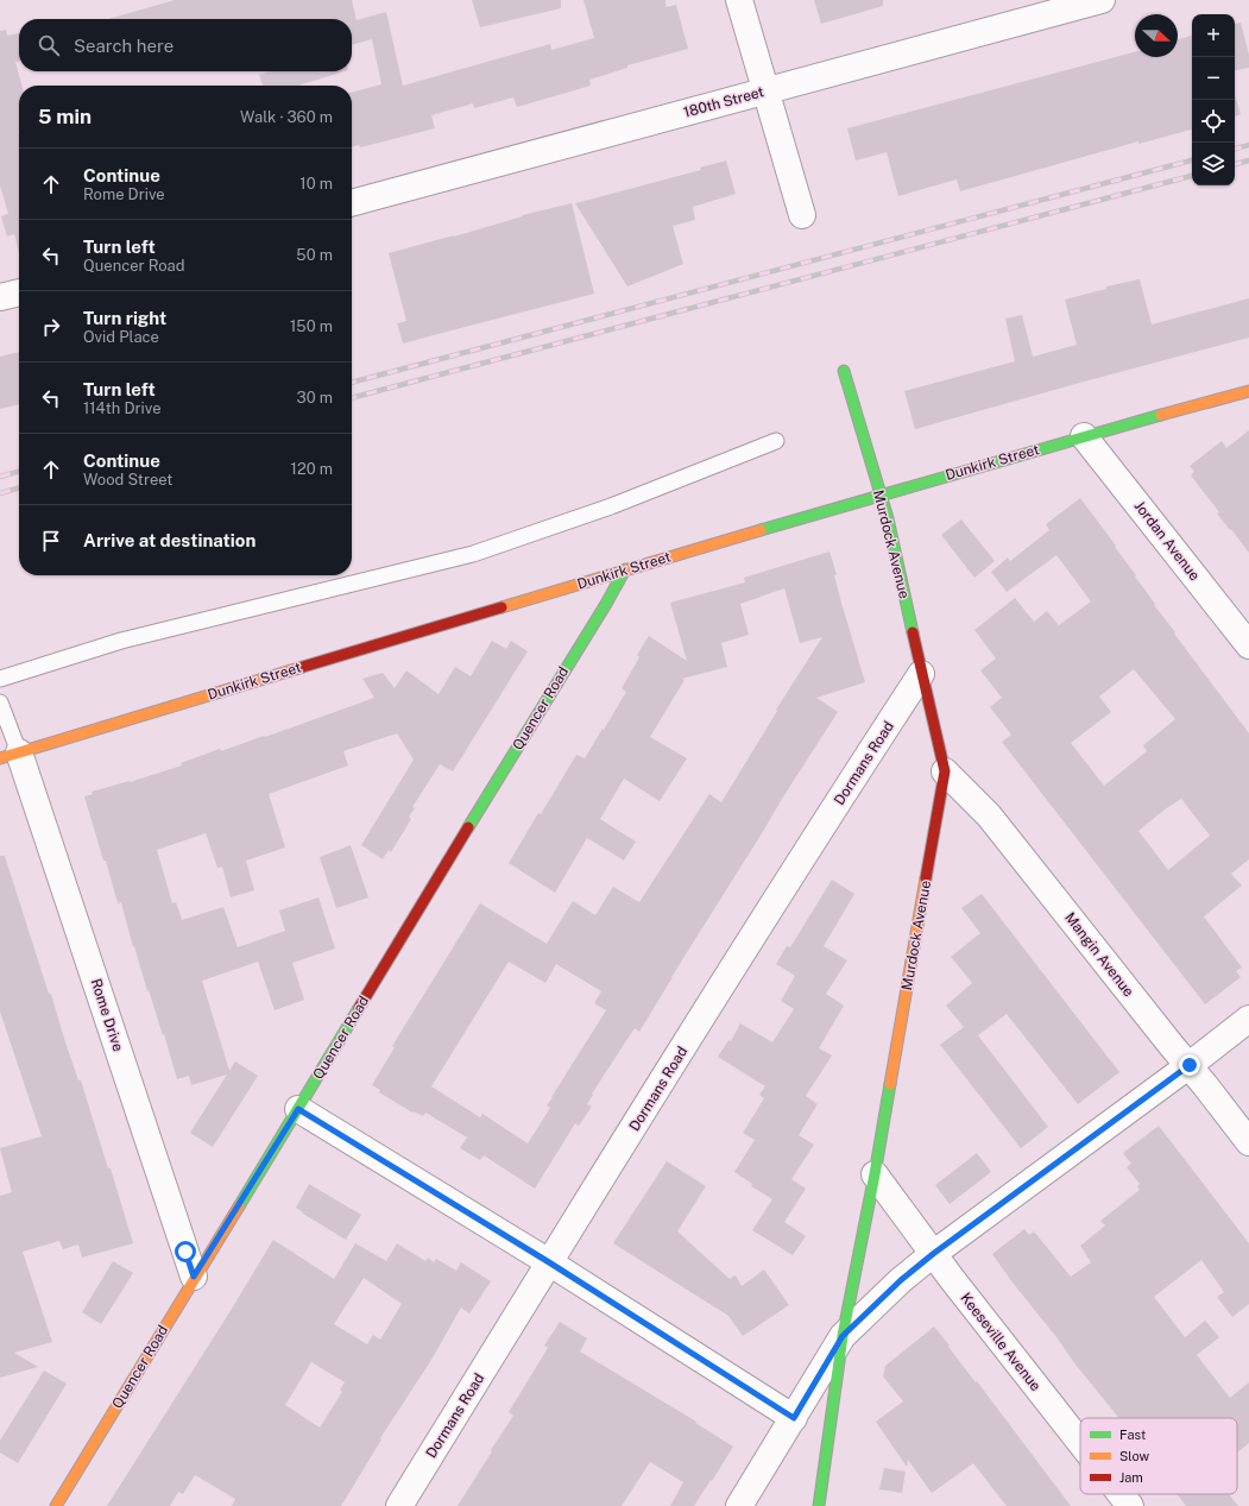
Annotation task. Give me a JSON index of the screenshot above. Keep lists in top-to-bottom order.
{
  "streets": {
    "street": [
      "180th Street",
      "Dunkirk Street",
      "Jordan Avenue",
      "Murdock Avenue",
      "Quencer Road",
      "Dormans Road",
      "Mangin Avenue",
      "Rome Drive",
      "Keeseville Avenue"
    ]
  },
  "crossings": [
    ["Dunkirk Street", "Jordan Avenue"],
    ["Dunkirk Street", "Murdock Avenue"],
    ["Dunkirk Street", "Quencer Road"],
    ["Dunkirk Street", "Rome Drive"],
    ["Murdock Avenue", "Dormans Road"],
    ["Murdock Avenue", "Mangin Avenue"],
    ["Murdock Avenue", "Keeseville Avenue"],
    ["Quencer Road", "Rome Drive"]
  ],
  "legend": ["Fast", "Slow", "Jam"],
  "north": "right",
  "page": {
    "map_buttons": ["+", "−"],
    "search": "Search here",
    "heading": ["5 min", "Walk · 360 m"],
    "list": [
      ["Continue", "Rome Drive", "10 m"],
      ["Turn left", "Quencer Road", "50 m"],
      ["Turn right", "Ovid Place", "150 m"],
      ["Turn left", "114th Drive", "30 m"],
      ["Continue", "Wood Street", "120 m"],
      "Arrive at destination"
    ]
  }
}
